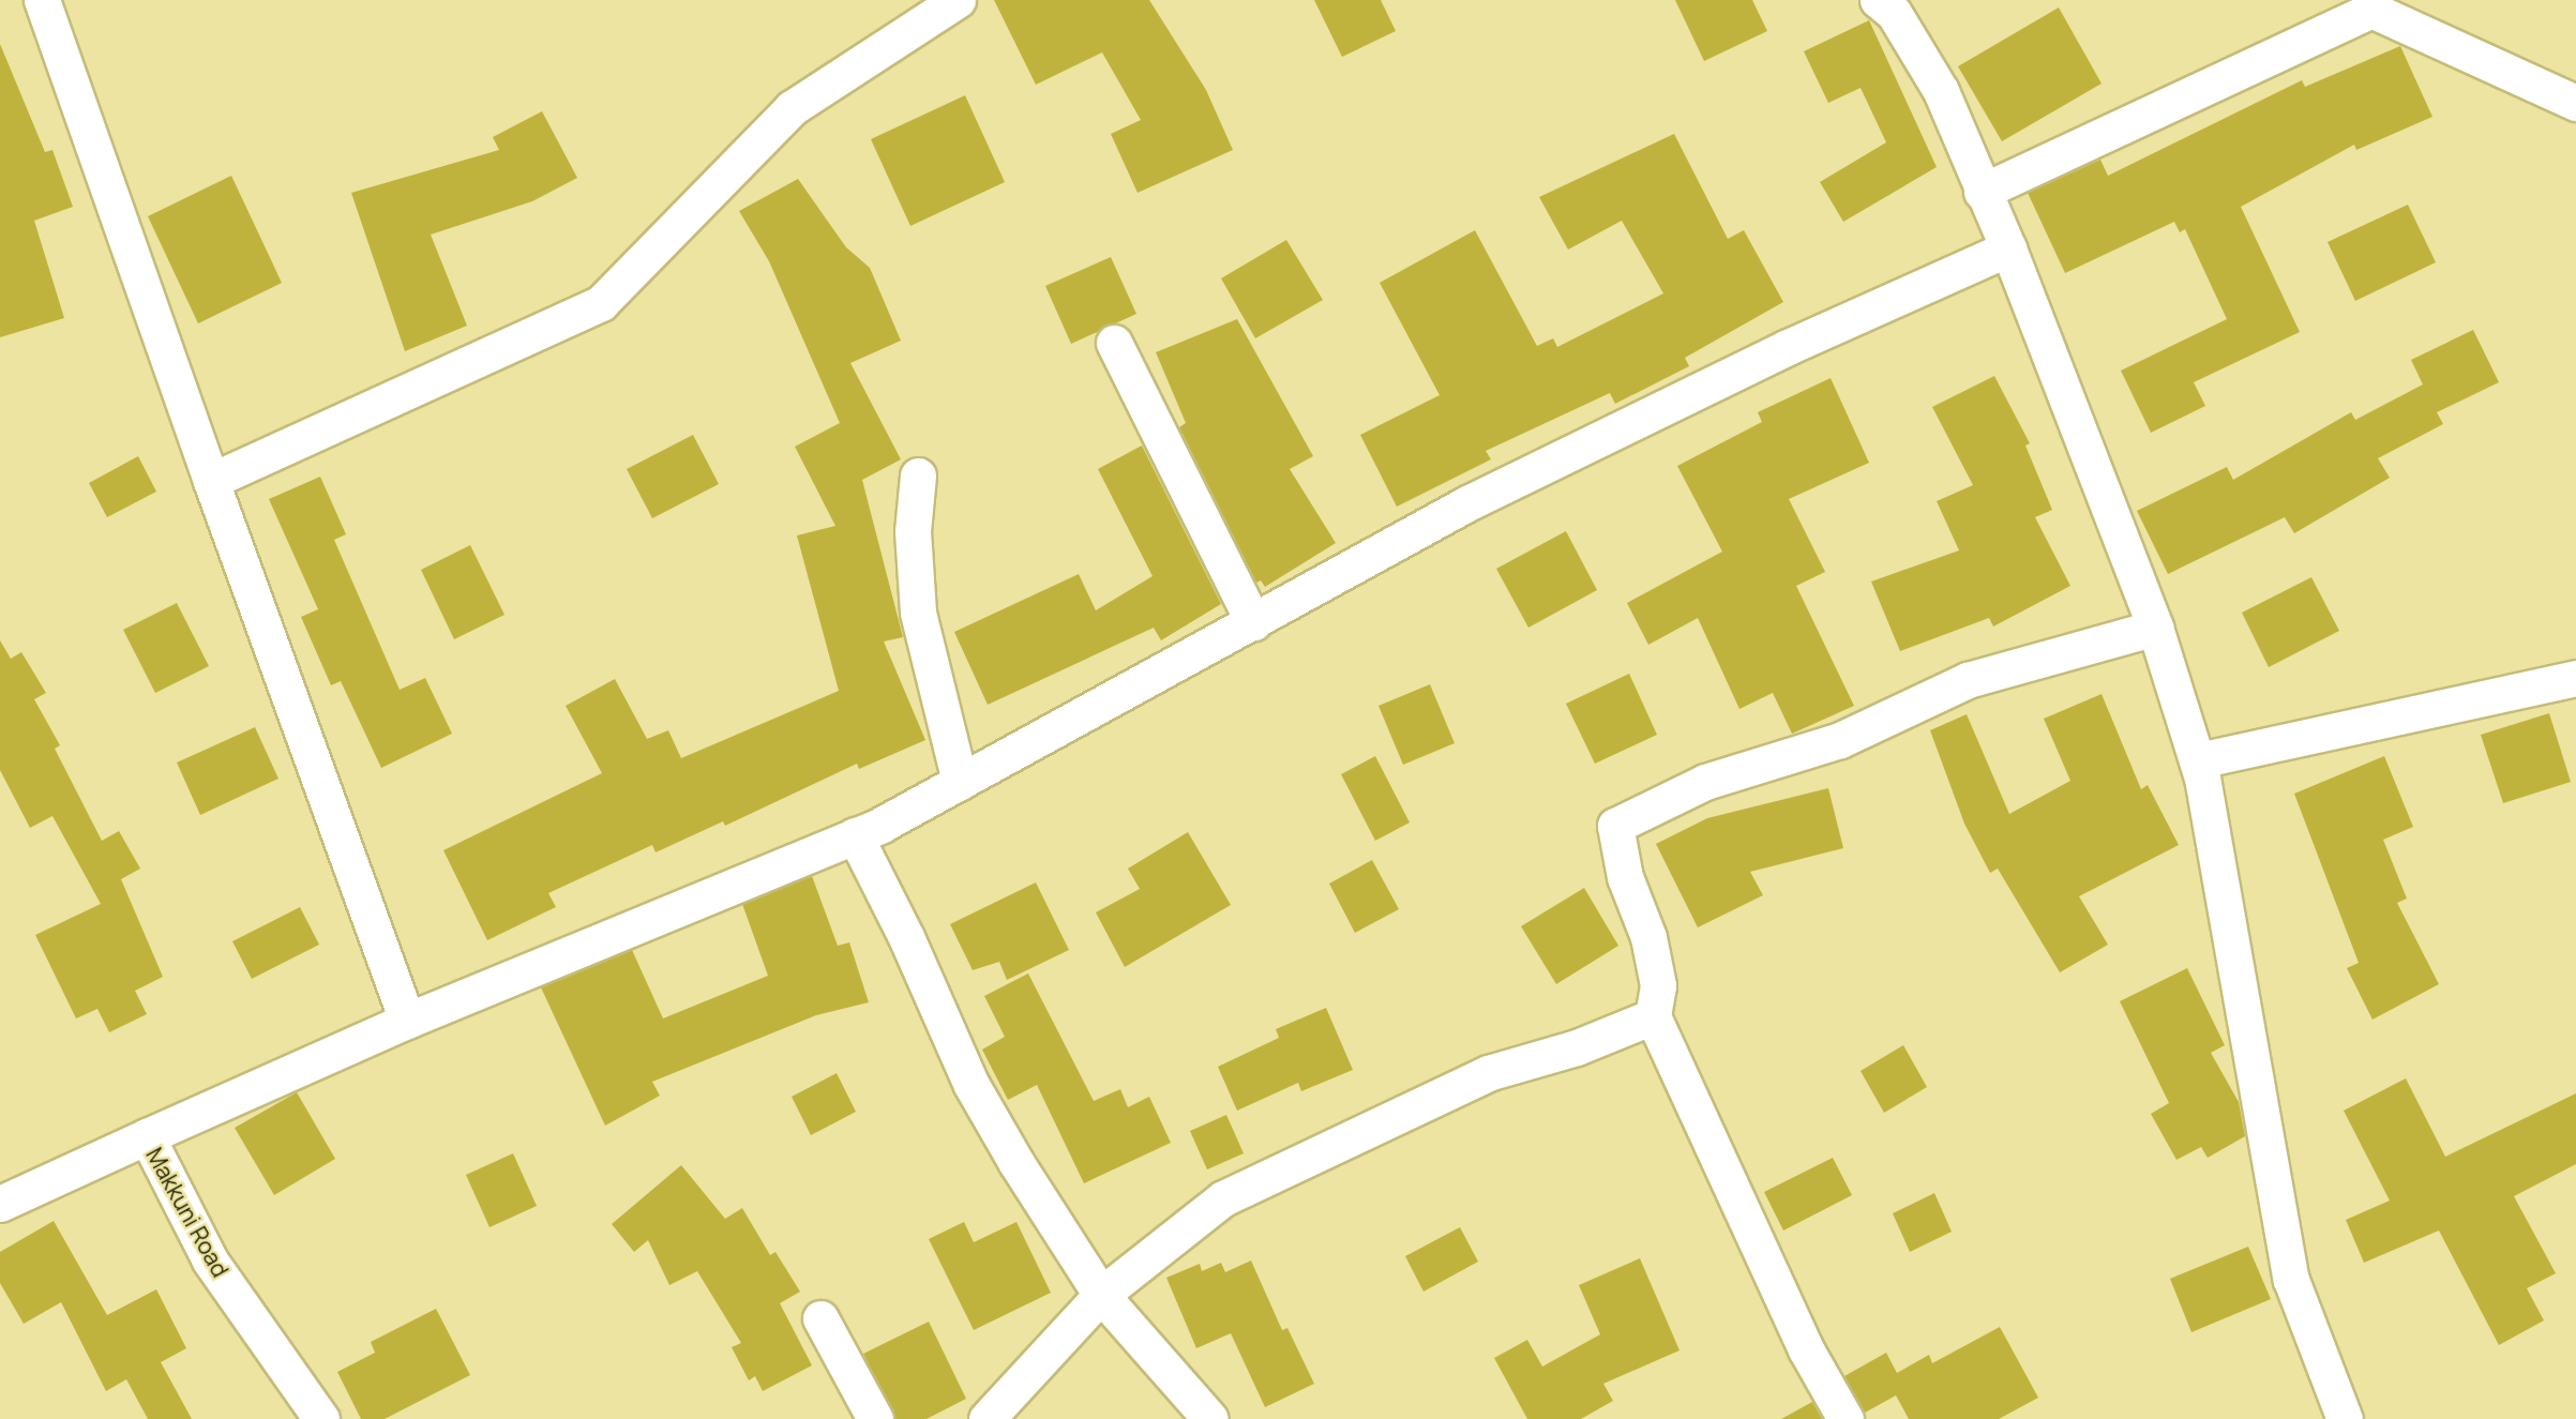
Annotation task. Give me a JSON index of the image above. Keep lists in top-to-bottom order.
{
  "streets": {
    "street": ["Makkuni Road"]
  }
}
